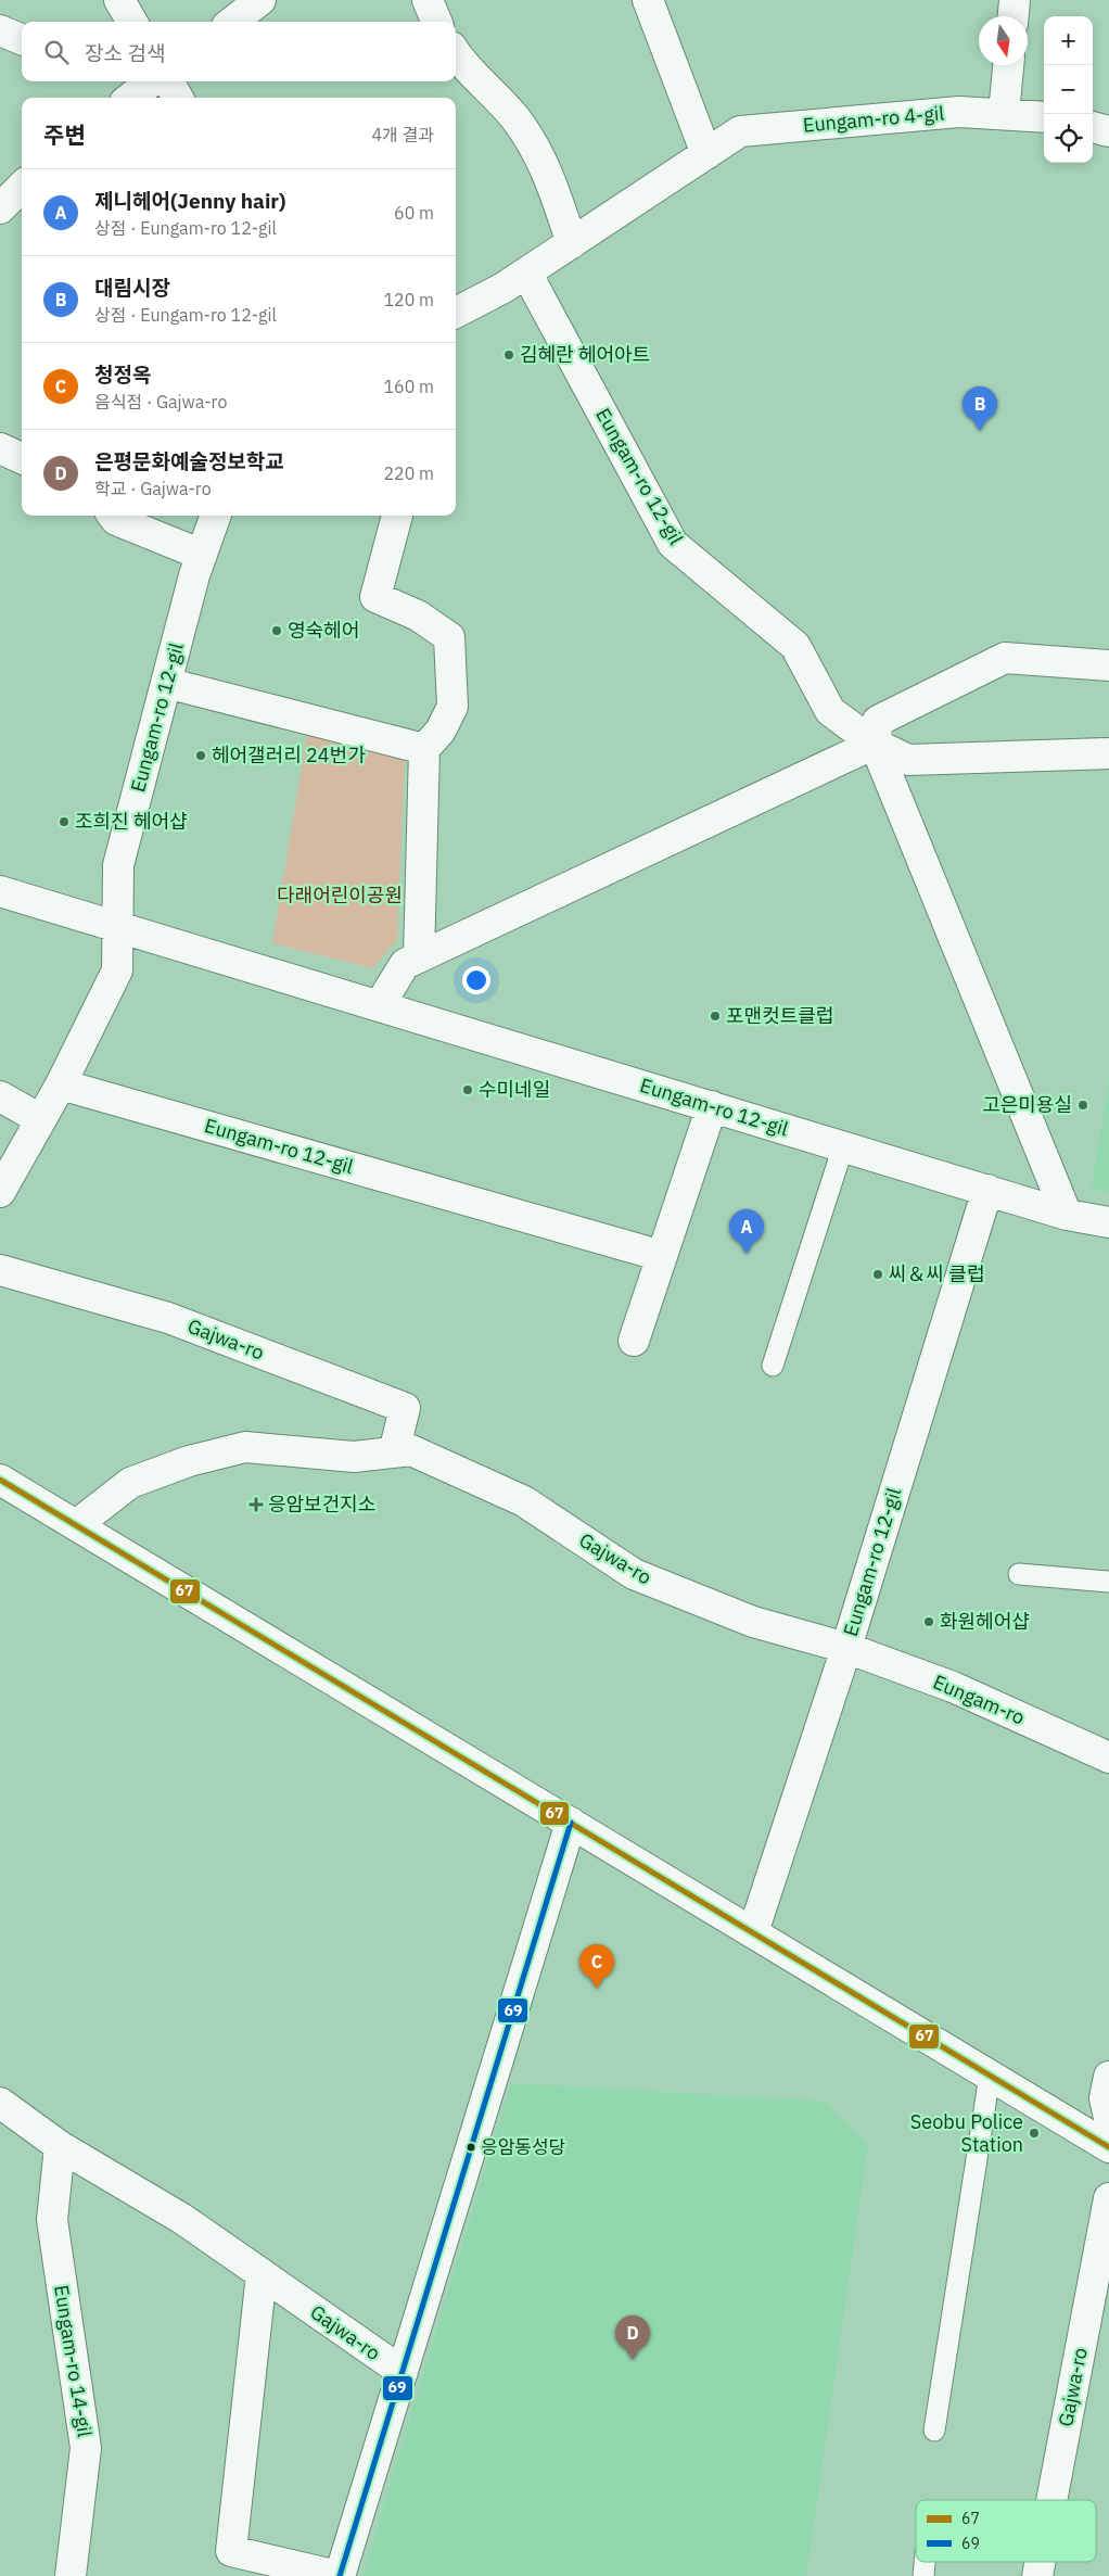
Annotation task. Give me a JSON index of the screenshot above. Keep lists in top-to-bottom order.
{
  "streets": {
    "street": [
      "Eungam-ro 4-gil",
      "Eungam-ro 12-gil",
      "Gajwa-ro",
      "Eungam-ro",
      "Eungam-ro 14-gil"
    ]
  },
  "crossings": [
    ["Eungam-ro 4-gil", "Eungam-ro 12-gil"],
    ["Eungam-ro 12-gil", "Gajwa-ro"],
    ["Eungam-ro 12-gil", "Eungam-ro"],
    ["Gajwa-ro", "Eungam-ro"],
    ["Gajwa-ro", "Eungam-ro 14-gil"]
  ],
  "parks": ["다래어린이공원"],
  "places": {
    "other": [
      "김혜란 헤어아트",
      "영숙헤어",
      "헤어갤러리 24번가",
      "조희진 헤어샵",
      "포맨컷트클럽",
      "수미네일",
      "고은미용실",
      "씨＆씨 클럽",
      "화원헤어샵",
      "Seobu Police Station",
      "응암동성당"
    ],
    "health": ["응암보건지소"]
  },
  "lines": ["transit line 67", "transit line 69"],
  "legend": ["67", "69"],
  "north": "bottom",
  "page": {
    "map_buttons": ["+", "−"],
    "search": "장소 검색",
    "heading": ["주변", "4개 결과"],
    "list": [
      {
        "mark": "A",
        "name": "제니헤어(Jenny hair)",
        "note": "상점 · Eungam-ro 12-gil",
        "value": "60 m"
      },
      {
        "mark": "B",
        "name": "대림시장",
        "note": "상점 · Eungam-ro 12-gil",
        "value": "120 m"
      },
      {
        "mark": "C",
        "name": "청정옥",
        "note": "음식점 · Gajwa-ro",
        "value": "160 m"
      },
      {
        "mark": "D",
        "name": "은평문화예술정보학교",
        "note": "학교 · Gajwa-ro",
        "value": "220 m"
      }
    ],
    "pins": [
      "B",
      "A",
      "C",
      "D"
    ]
  }
}
